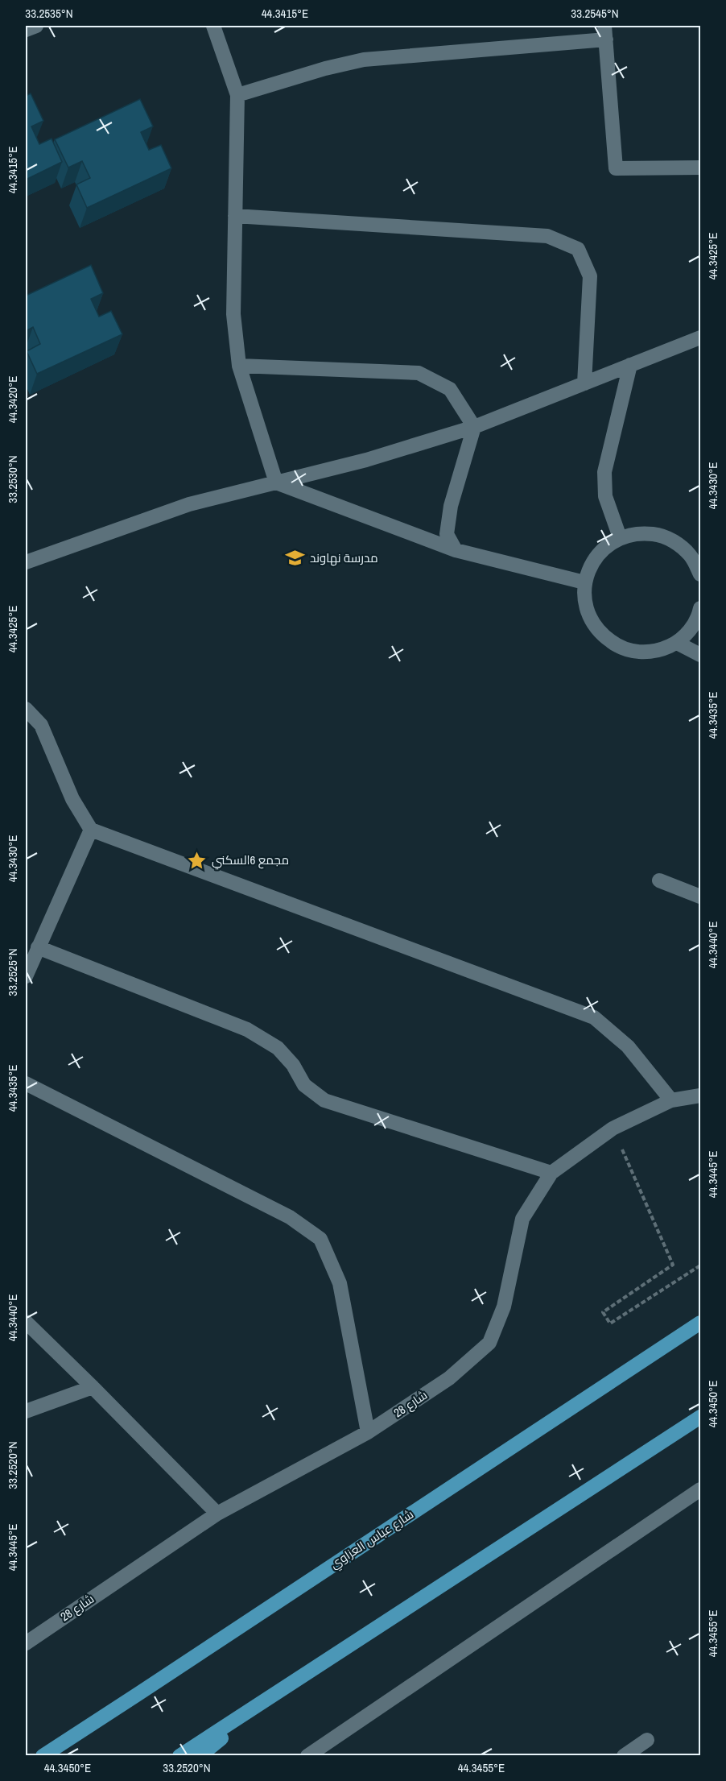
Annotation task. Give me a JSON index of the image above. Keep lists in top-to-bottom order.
{
  "streets": {
    "main road": ["شارع عباس العزاوي"],
    "street": ["شارع 28"]
  },
  "places": {
    "school or university": ["مدرسة نهاوند"],
    "place": ["مجمع 6السكني"]
  },
  "coordinates": [
    "33.2535°N",
    "44.3415°E",
    "33.2545°N",
    "44.3425°E",
    "44.3420°E",
    "33.2530°N",
    "44.3430°E",
    "44.3435°E",
    "44.3440°E",
    "33.2525°N",
    "44.3445°E",
    "44.3450°E",
    "33.2520°N",
    "44.3455°E"
  ]
}
